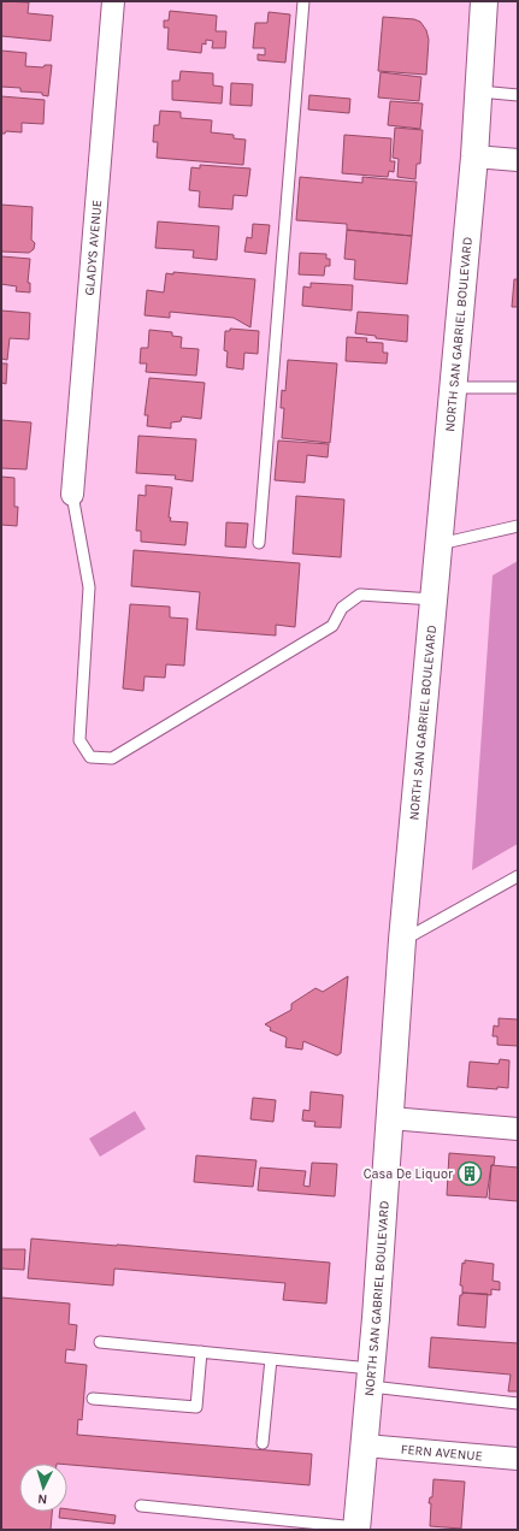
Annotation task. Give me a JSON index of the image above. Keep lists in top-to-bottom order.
{
  "streets": {
    "main road": ["NORTH SAN GABRIEL BOULEVARD"],
    "street": ["GLADYS AVENUE", "FERN AVENUE"]
  },
  "crossings": [
    ["NORTH SAN GABRIEL BOULEVARD", "FERN AVENUE"]
  ],
  "places": {
    "building": ["Casa De Liquor"]
  },
  "north": "bottom"
}
